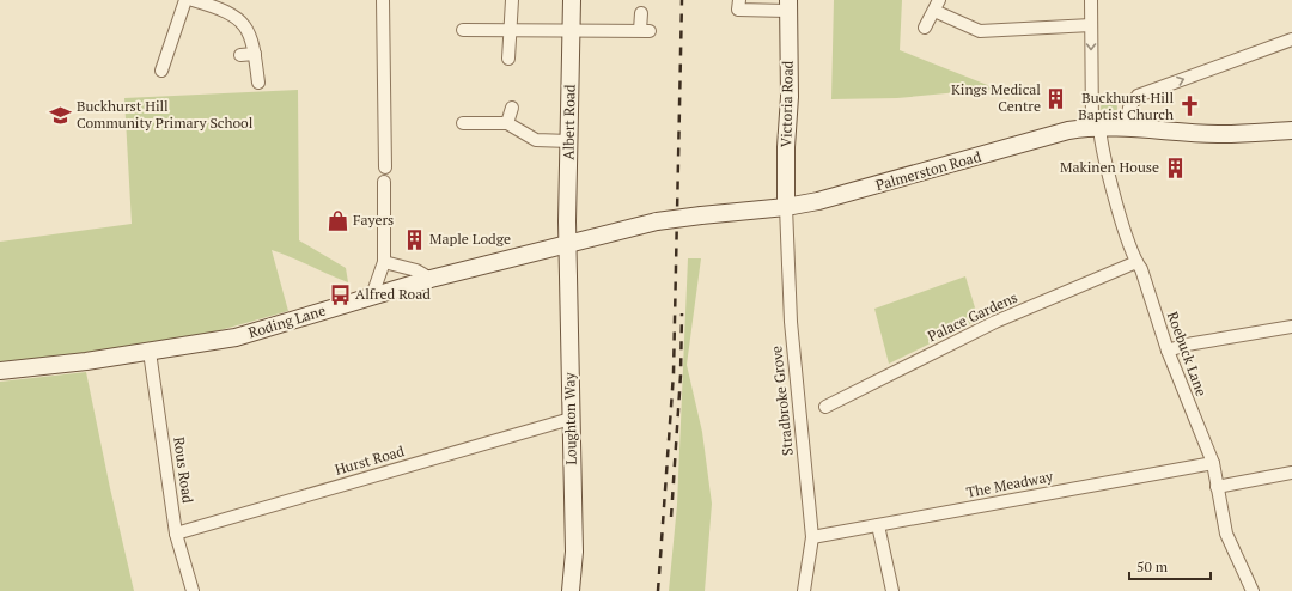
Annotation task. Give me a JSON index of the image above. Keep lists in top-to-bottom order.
{
  "streets": {
    "main road": [
      "Victoria Road",
      "Albert Road",
      "Palmerston Road",
      "Roding Lane",
      "Loughton Way"
    ],
    "street": [
      "Palace Gardens",
      "Roebuck Lane",
      "Stradbroke Grove",
      "Hurst Road",
      "Rous Road",
      "The Meadway"
    ]
  },
  "crossings": [
    ["Victoria Road", "Palmerston Road"],
    ["Victoria Road", "Stradbroke Grove"],
    ["Albert Road", "Palmerston Road"],
    ["Albert Road", "Roding Lane"],
    ["Albert Road", "Loughton Way"],
    ["Palmerston Road", "Roding Lane"],
    ["Palmerston Road", "Roebuck Lane"],
    ["Palmerston Road", "Stradbroke Grove"],
    ["Palmerston Road", "Loughton Way"],
    ["Palace Gardens", "Roebuck Lane"],
    ["Roding Lane", "Loughton Way"],
    ["Roding Lane", "Rous Road"],
    ["Roebuck Lane", "The Meadway"],
    ["Stradbroke Grove", "The Meadway"],
    ["Loughton Way", "Hurst Road"],
    ["Hurst Road", "Rous Road"]
  ],
  "places": {
    "building": ["Kings Medical Centre", "Makinen House", "Maple Lodge"],
    "church": ["Buckhurst Hill Baptist Church"],
    "school or university": ["Buckhurst Hill Community Primary School"],
    "shop": ["Fayers"],
    "bus stop": ["Alfred Road"]
  },
  "scale_bar": "50 m"
}
